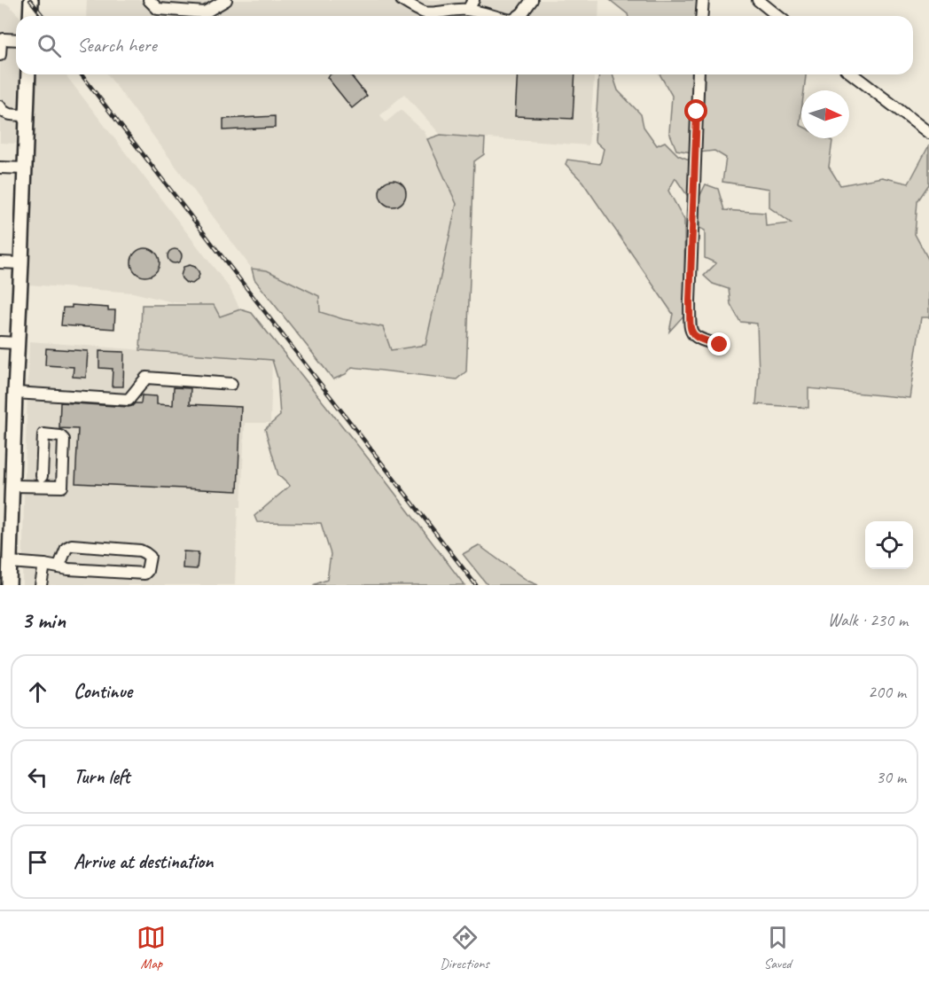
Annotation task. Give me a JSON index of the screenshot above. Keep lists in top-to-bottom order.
{
  "north": "right",
  "page": {
    "search": "Search here",
    "heading": ["3 min", "Walk · 230 m"],
    "list": [
      ["Continue", "200 m"],
      ["Turn left", "30 m"],
      "Arrive at destination"
    ],
    "nav": ["Map", "Directions", "Saved"]
  }
}
